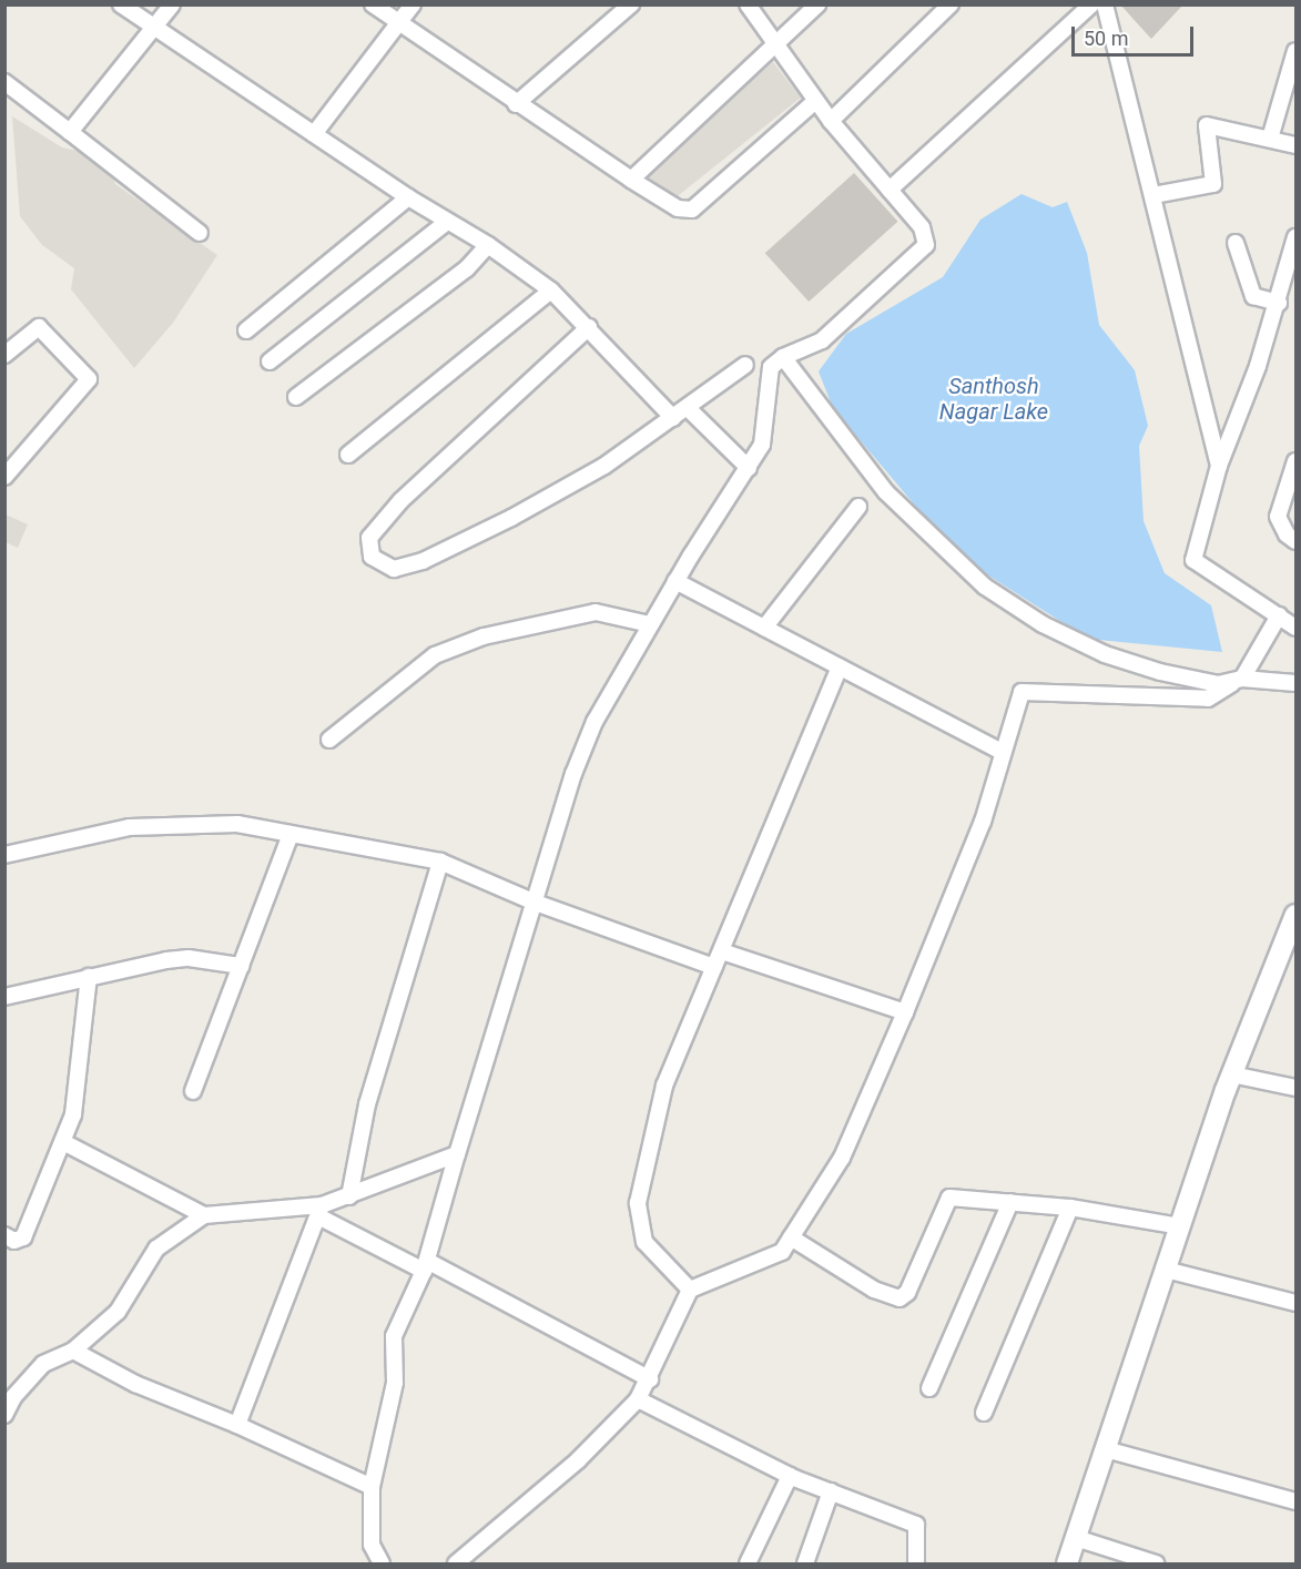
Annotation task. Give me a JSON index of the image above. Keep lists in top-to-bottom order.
{
  "water": ["Santhosh Nagar Lake"],
  "scale_bar": "50 m"
}
